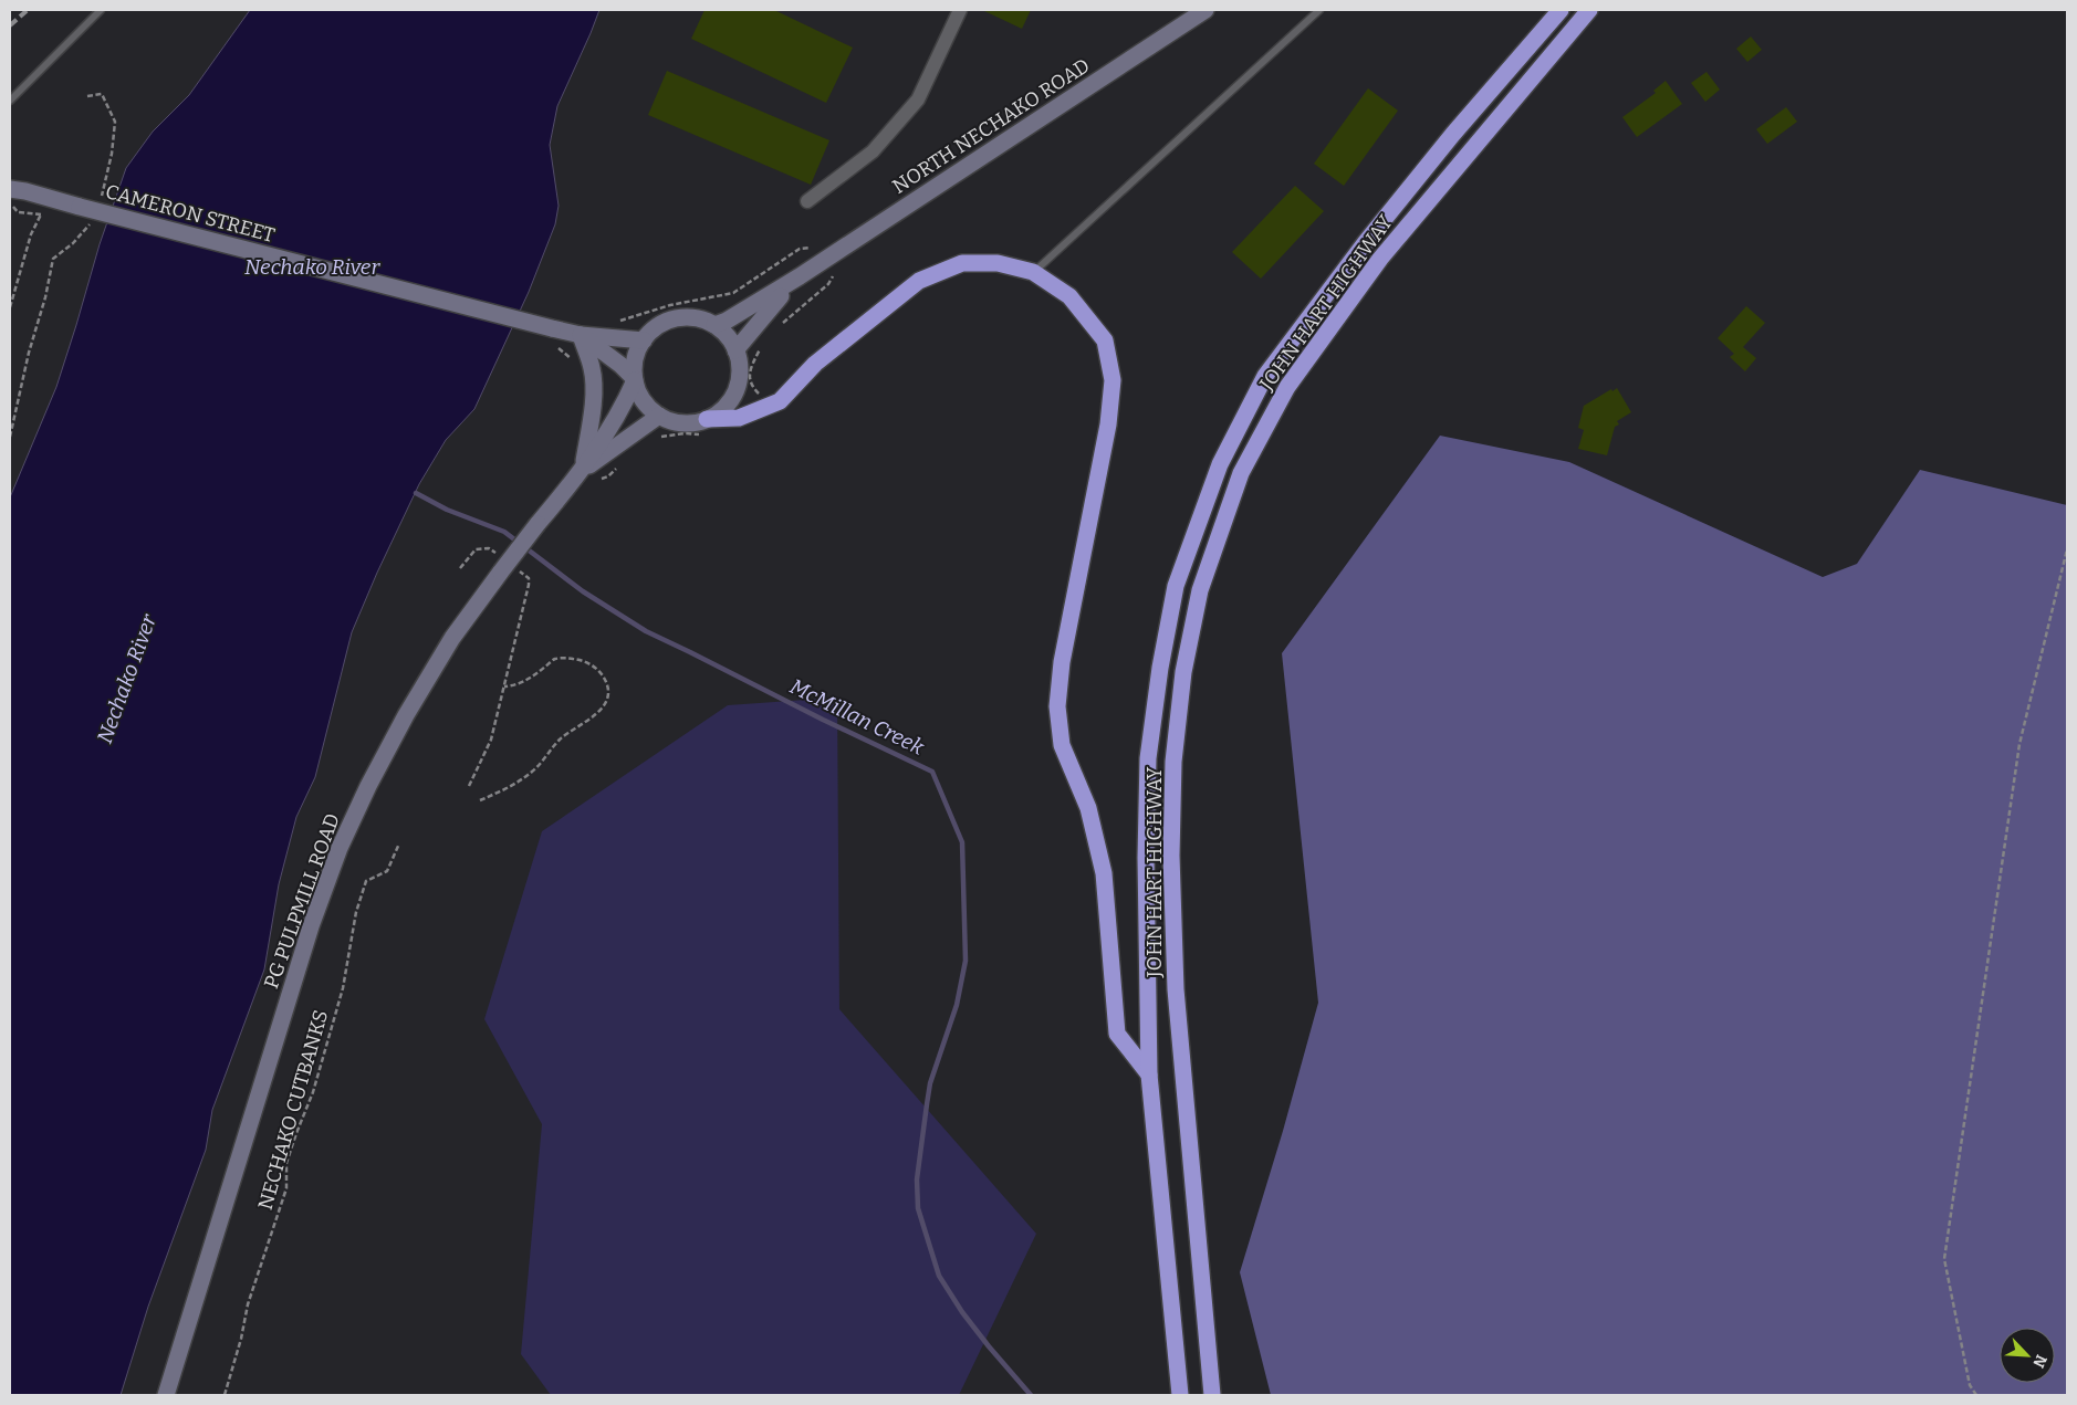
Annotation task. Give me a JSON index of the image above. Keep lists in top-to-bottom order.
{
  "streets": {
    "highway": ["JOHN HART HIGHWAY"],
    "main road": ["NORTH NECHAKO ROAD", "CAMERON STREET", "PG PULPMILL ROAD"],
    "path": ["NECHAKO CUTBANKS"]
  },
  "water": ["Nechako River", "McMillan Creek"],
  "north": "bottom right"
}
